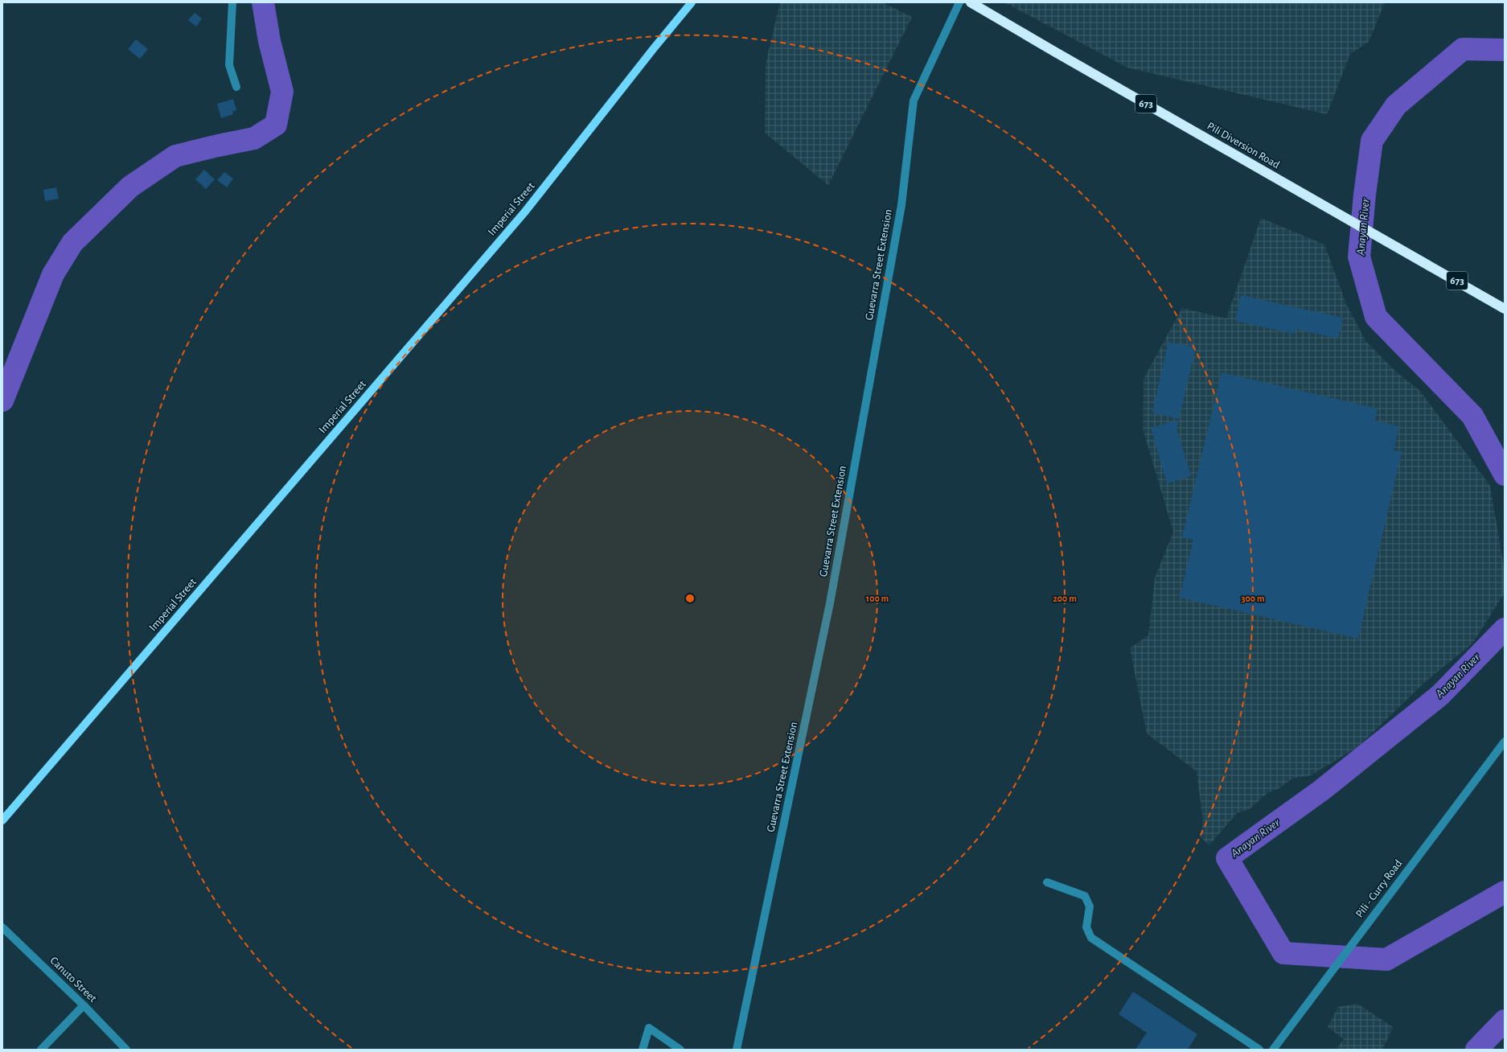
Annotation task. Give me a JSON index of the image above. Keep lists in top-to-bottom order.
{
  "streets": {
    "highway": ["673", "Pili Diversion Road"],
    "main road": ["Imperial Street"],
    "street": ["Guevarra Street Extension", "Pili - Curry Road", "Canuto Street"]
  },
  "water": ["Anayan River"],
  "rings": ["100 m", "200 m", "300 m"]
}
